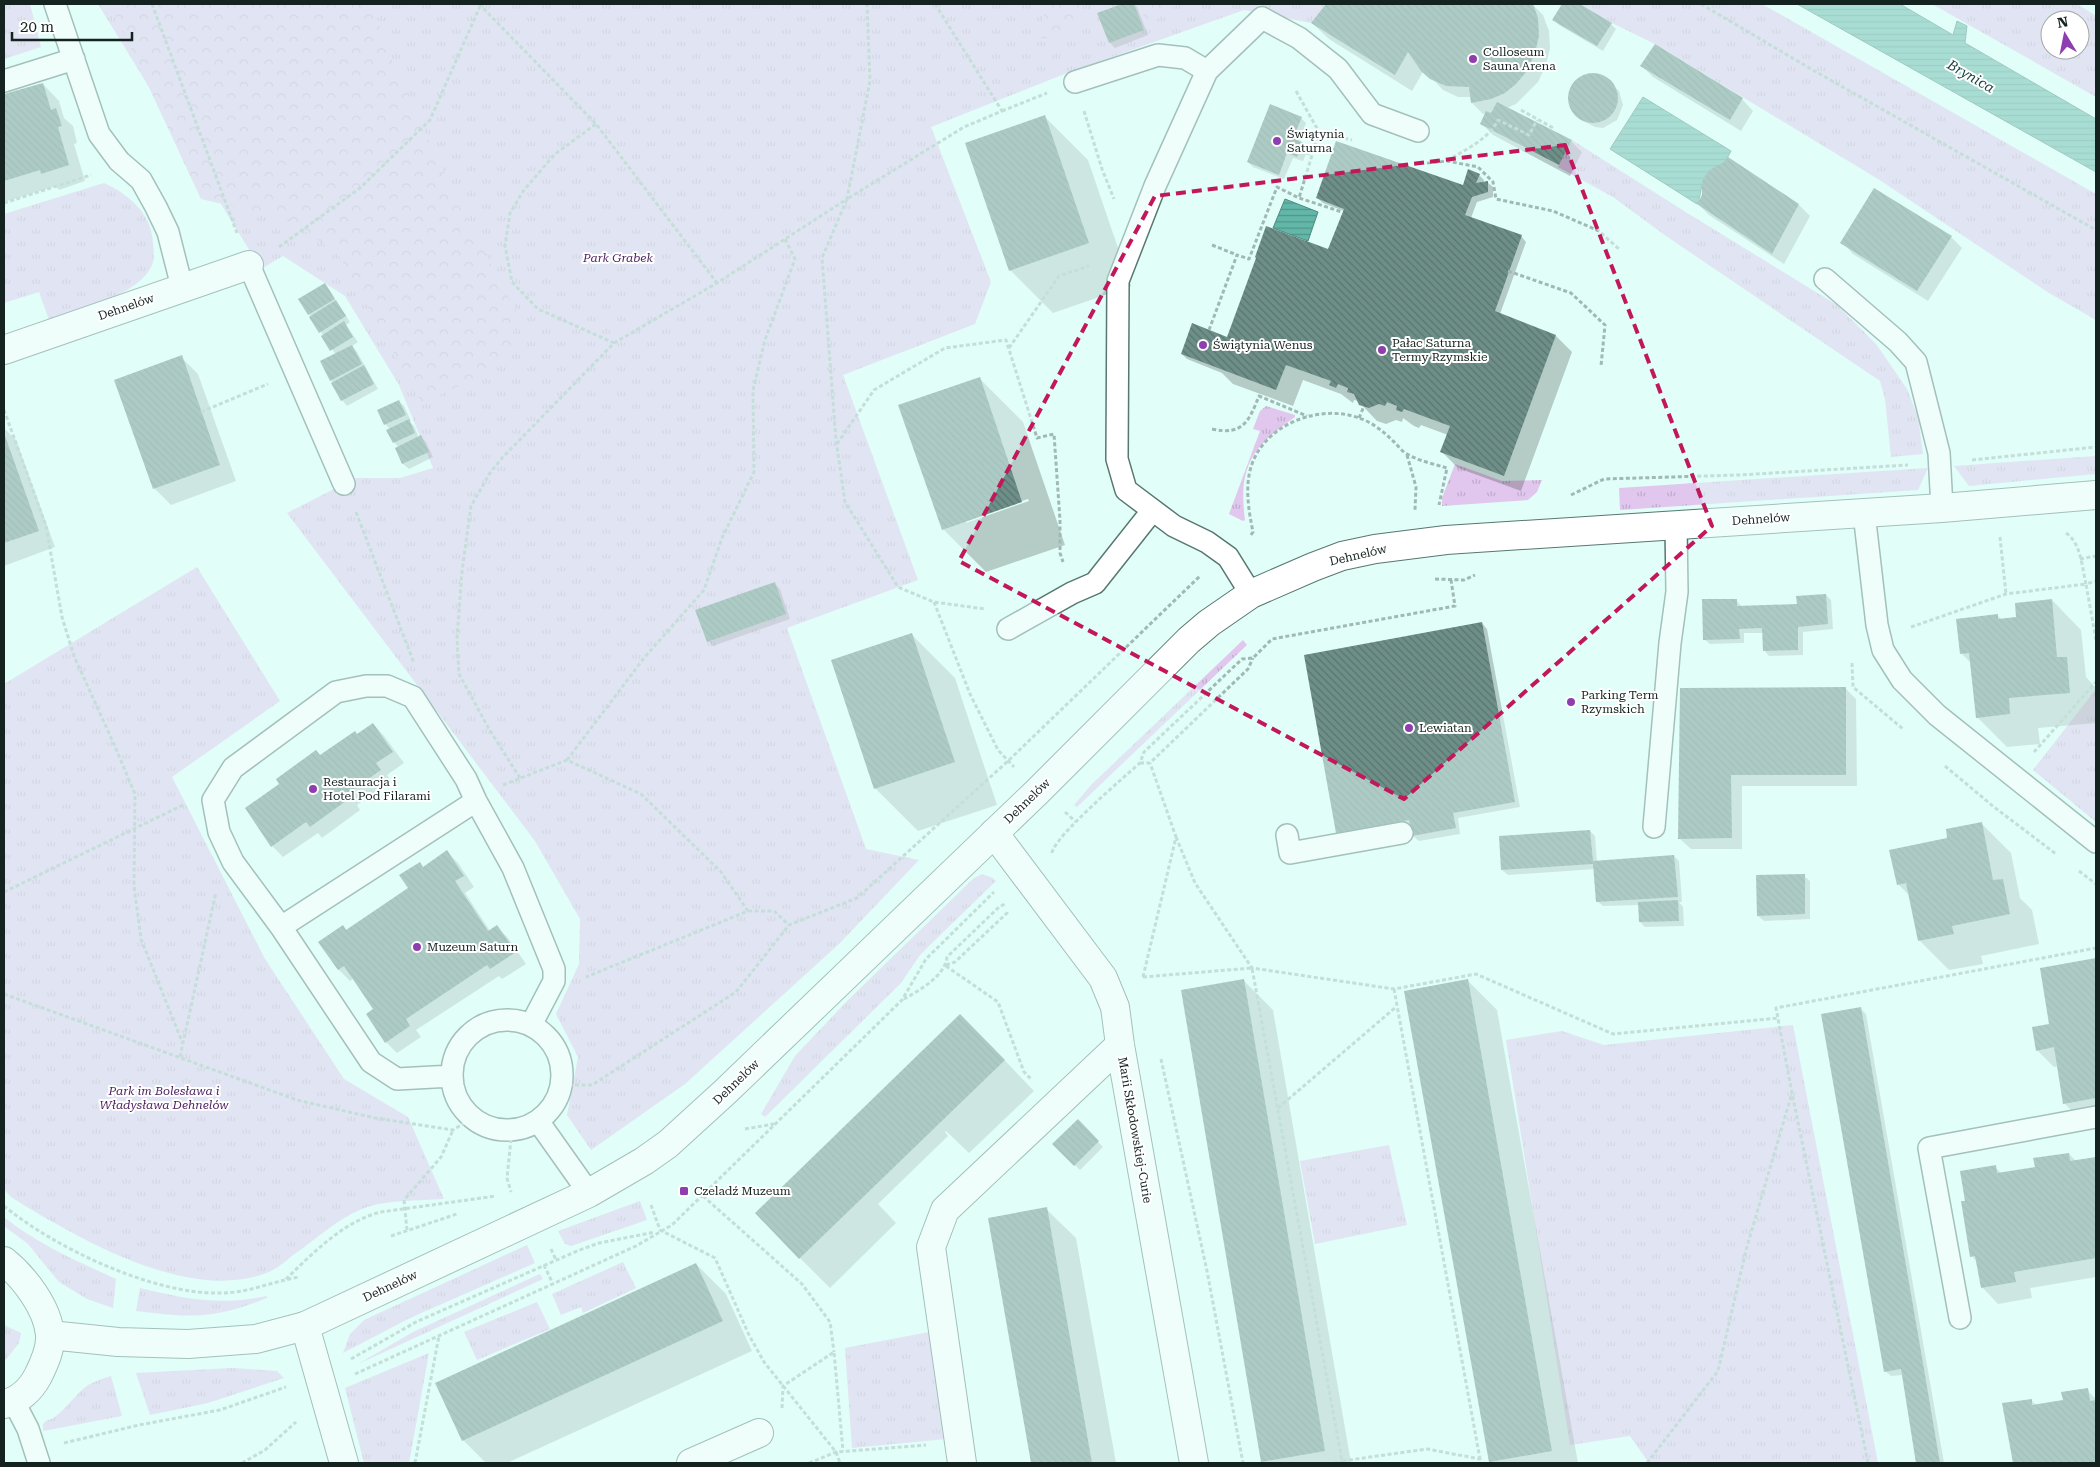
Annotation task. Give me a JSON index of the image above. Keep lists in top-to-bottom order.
{
  "streets": {
    "street": ["Dehnelów", "Marii Skłodowskiej-Curie"]
  },
  "crossings": [
    ["Dehnelów", "Marii Skłodowskiej-Curie"]
  ],
  "water": ["Brynica"],
  "parks": ["Park Grabek", "Park im Bolesława i Władysława Dehnelów"],
  "places": {
    "other": [
      "Colloseum Sauna Arena",
      "Świątynia Saturna",
      "Świątynia Wenus",
      "Pałac Saturna Termy Rzymskie",
      "Parking Term Rzymskich",
      "Lewiatan",
      "Restauracja i Hotel Pod Filarami",
      "Muzeum Saturn"
    ],
    "transit": ["Czeladź Muzeum"]
  },
  "scale_bar": "20 m",
  "north": "top"
}
